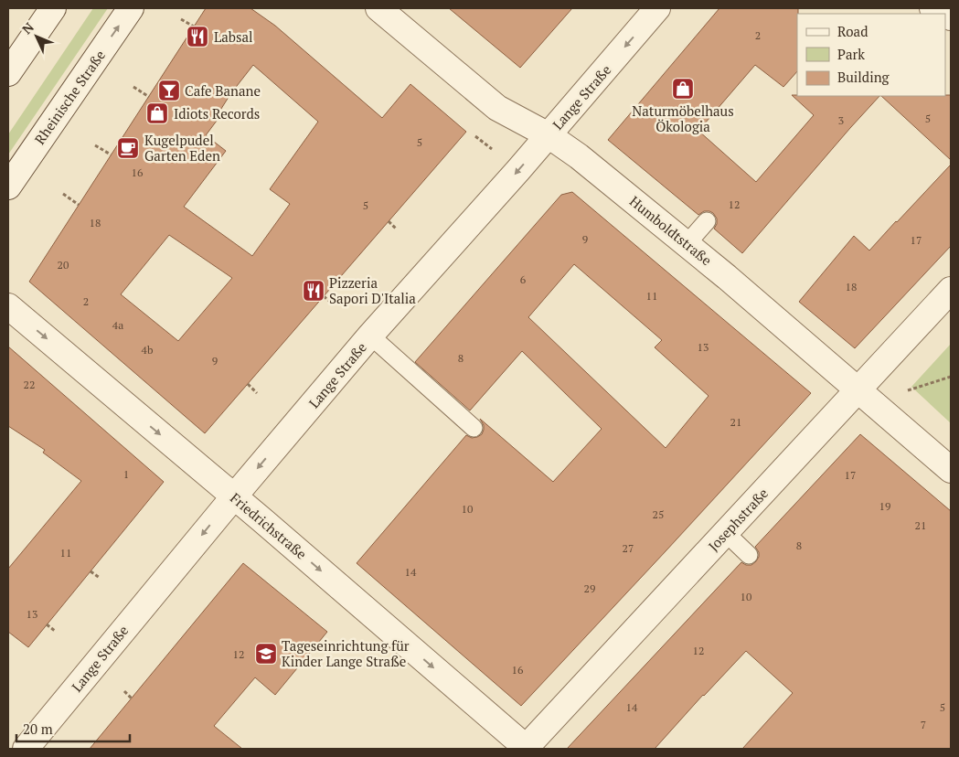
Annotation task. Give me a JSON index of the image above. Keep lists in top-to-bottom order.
{
  "streets": {
    "street": [
      "Rheinische Straße",
      "Lange Straße",
      "Humboldtstraße",
      "Josephstraße",
      "Friedrichstraße"
    ]
  },
  "crossings": [
    ["Lange Straße", "Humboldtstraße"],
    ["Lange Straße", "Friedrichstraße"],
    ["Humboldtstraße", "Josephstraße"],
    ["Josephstraße", "Friedrichstraße"]
  ],
  "one_way": ["Lange Straße", "Friedrichstraße"],
  "places": {
    "restaurant": ["Labsal", "Pizzeria Sapori D'Italia"],
    "shop": ["Naturmöbelhaus Ökologia", "Idiots Records"],
    "bar": ["Cafe Banane"],
    "cafe": ["Kugelpudel Garten Eden"],
    "school or university": ["Tageseinrichtung für Kinder Lange Straße"]
  },
  "house_numbers": [
    "2",
    "5",
    "3",
    "5",
    "16",
    "12",
    "5",
    "18",
    "9",
    "17",
    "20",
    "6",
    "18",
    "11",
    "2",
    "4a",
    "13",
    "4b",
    "8",
    "9",
    "22",
    "21",
    "1",
    "17",
    "19",
    "10",
    "25",
    "21",
    "8",
    "27",
    "11",
    "14",
    "29",
    "10",
    "13",
    "12",
    "12",
    "16",
    "14",
    "5",
    "7"
  ],
  "legend": ["Road", "Park", "Building"],
  "scale_bar": "20 m",
  "north": "top left"
}
